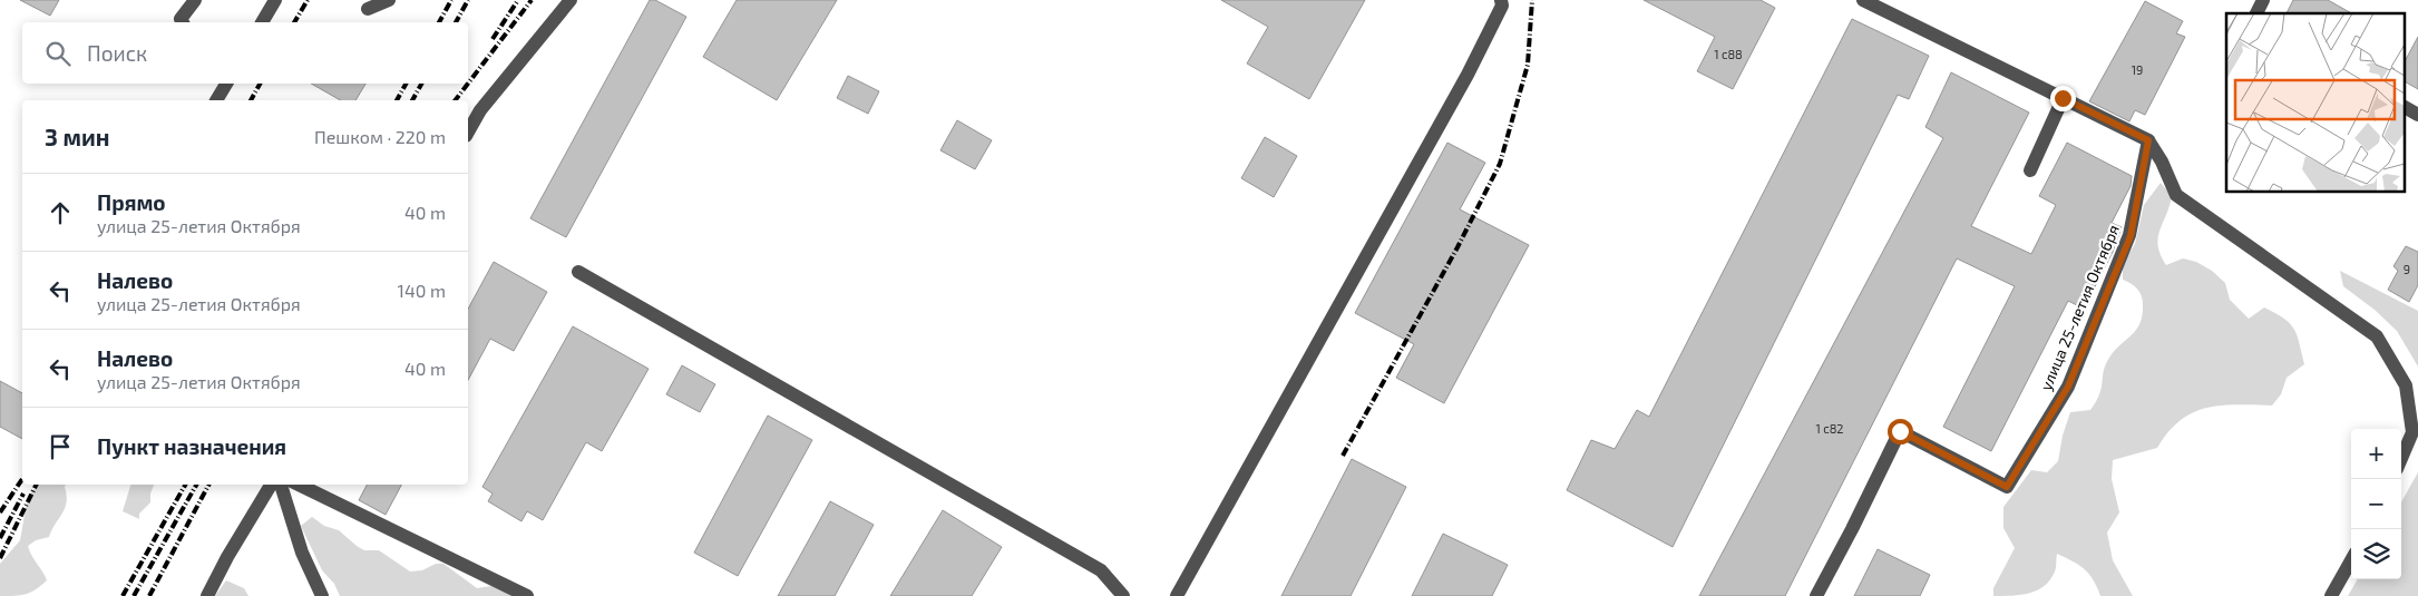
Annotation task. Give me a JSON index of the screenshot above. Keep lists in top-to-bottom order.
{
  "streets": {
    "street": ["улица 25-летия Октября"]
  },
  "house_numbers": [
    "1 с88",
    "19",
    "9",
    "1 с82"
  ],
  "page": {
    "search": "Поиск",
    "heading": ["3 мин", "Пешком · 220 m"],
    "list": [
      ["Прямо", "улица 25-летия Октября", "40 m"],
      ["Налево", "улица 25-летия Октября", "140 m"],
      ["Налево", "улица 25-летия Октября", "40 m"],
      "Пункт назначения"
    ],
    "map_buttons": ["+", "−"]
  }
}
